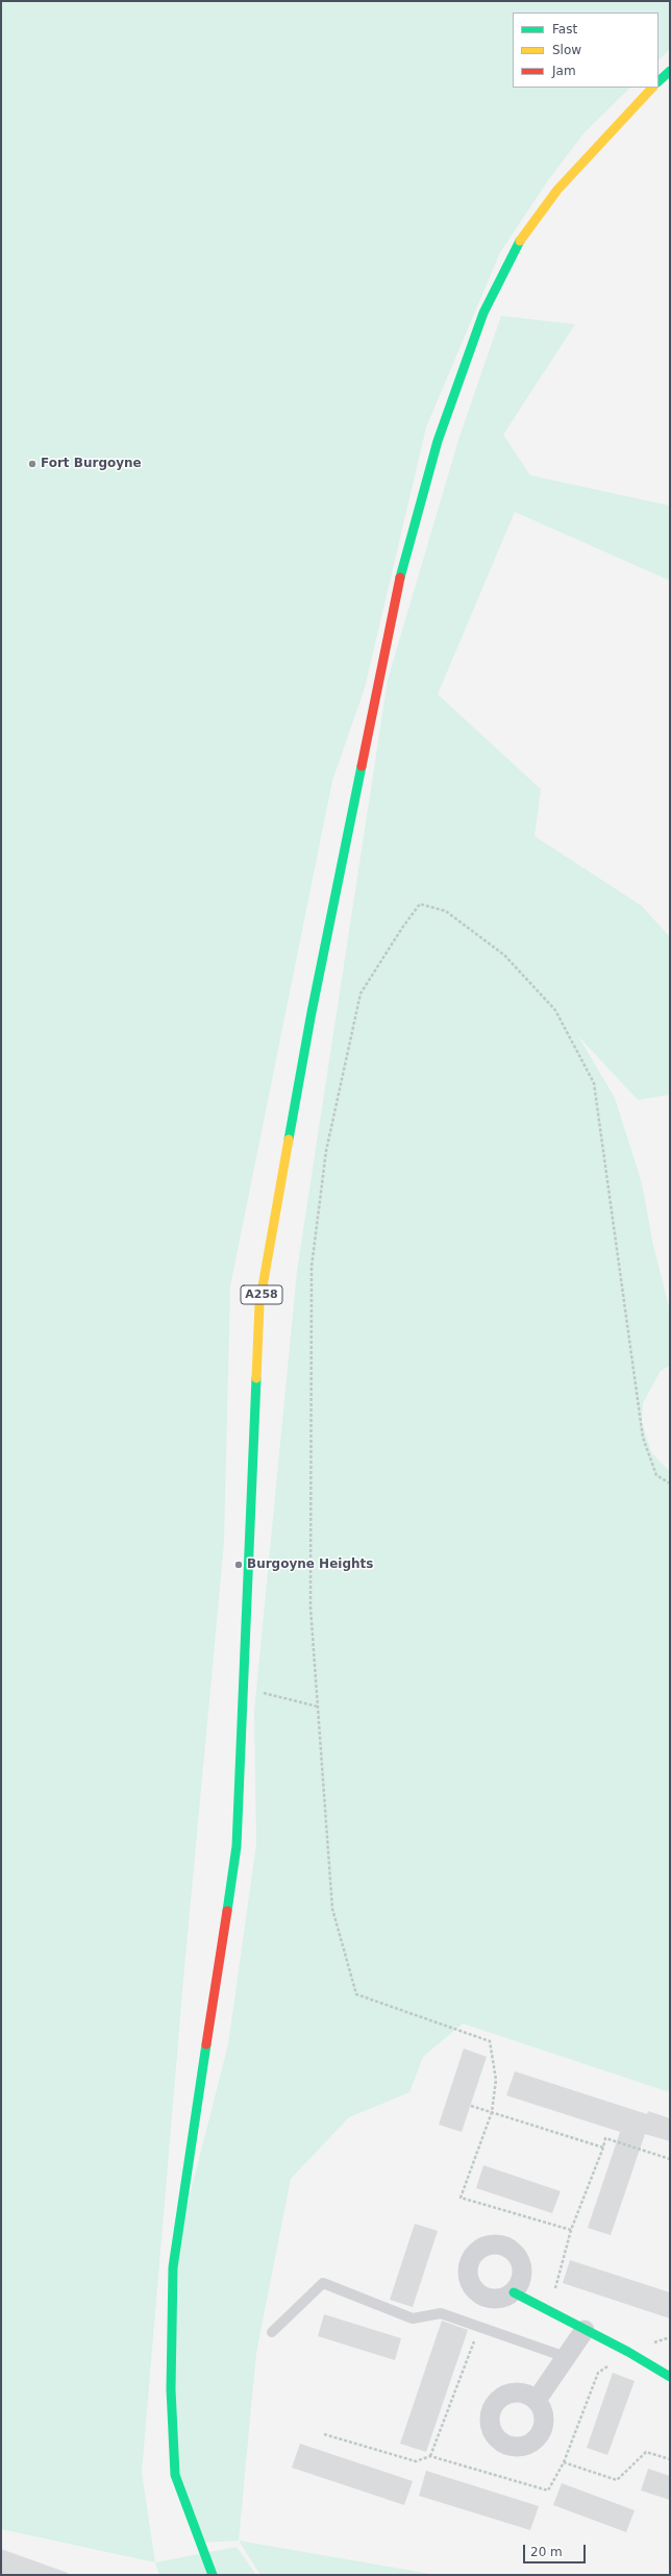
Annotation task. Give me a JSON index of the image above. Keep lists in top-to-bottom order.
{
  "streets": {
    "main road": ["A258"]
  },
  "places": ["Fort Burgoyne", "Burgoyne Heights"],
  "legend": ["Fast", "Slow", "Jam"],
  "scale_bar": "20 m"
}
